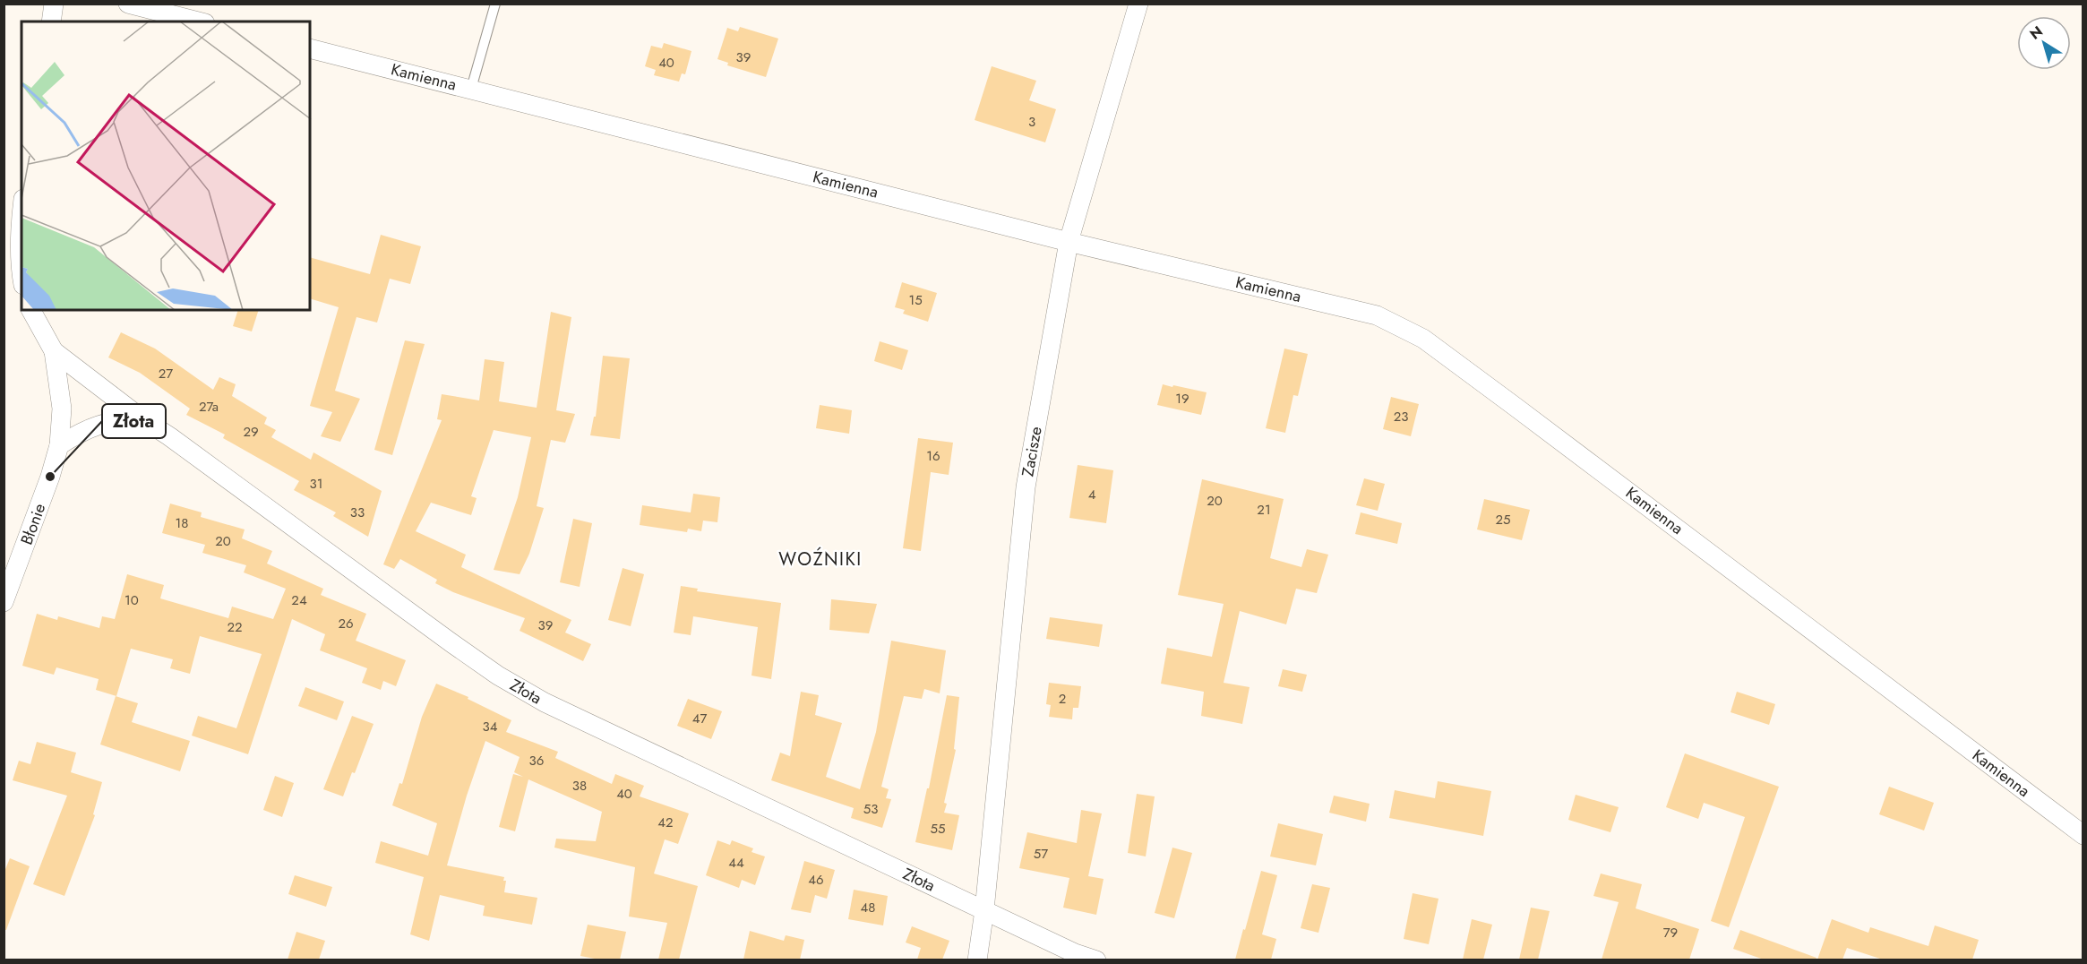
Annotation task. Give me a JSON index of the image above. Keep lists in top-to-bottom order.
{
  "streets": {
    "street": [
      "Kamienna",
      "Zacisze",
      "Błonie",
      "Złota"
    ]
  },
  "crossings": [
    ["Kamienna", "Zacisze"],
    ["Zacisze", "Złota"],
    ["Błonie", "Złota"]
  ],
  "districts": ["WOŹNIKI"],
  "places": ["Złota"],
  "house_numbers": [
    "39",
    "40",
    "3",
    "15",
    "27",
    "19",
    "27a",
    "23",
    "29",
    "16",
    "31",
    "4",
    "20",
    "21",
    "33",
    "25",
    "18",
    "20",
    "10",
    "24",
    "26",
    "39",
    "22",
    "2",
    "47",
    "34",
    "36",
    "38",
    "40",
    "53",
    "42",
    "55",
    "57",
    "44",
    "46",
    "48",
    "79"
  ],
  "north": "top left"
}
